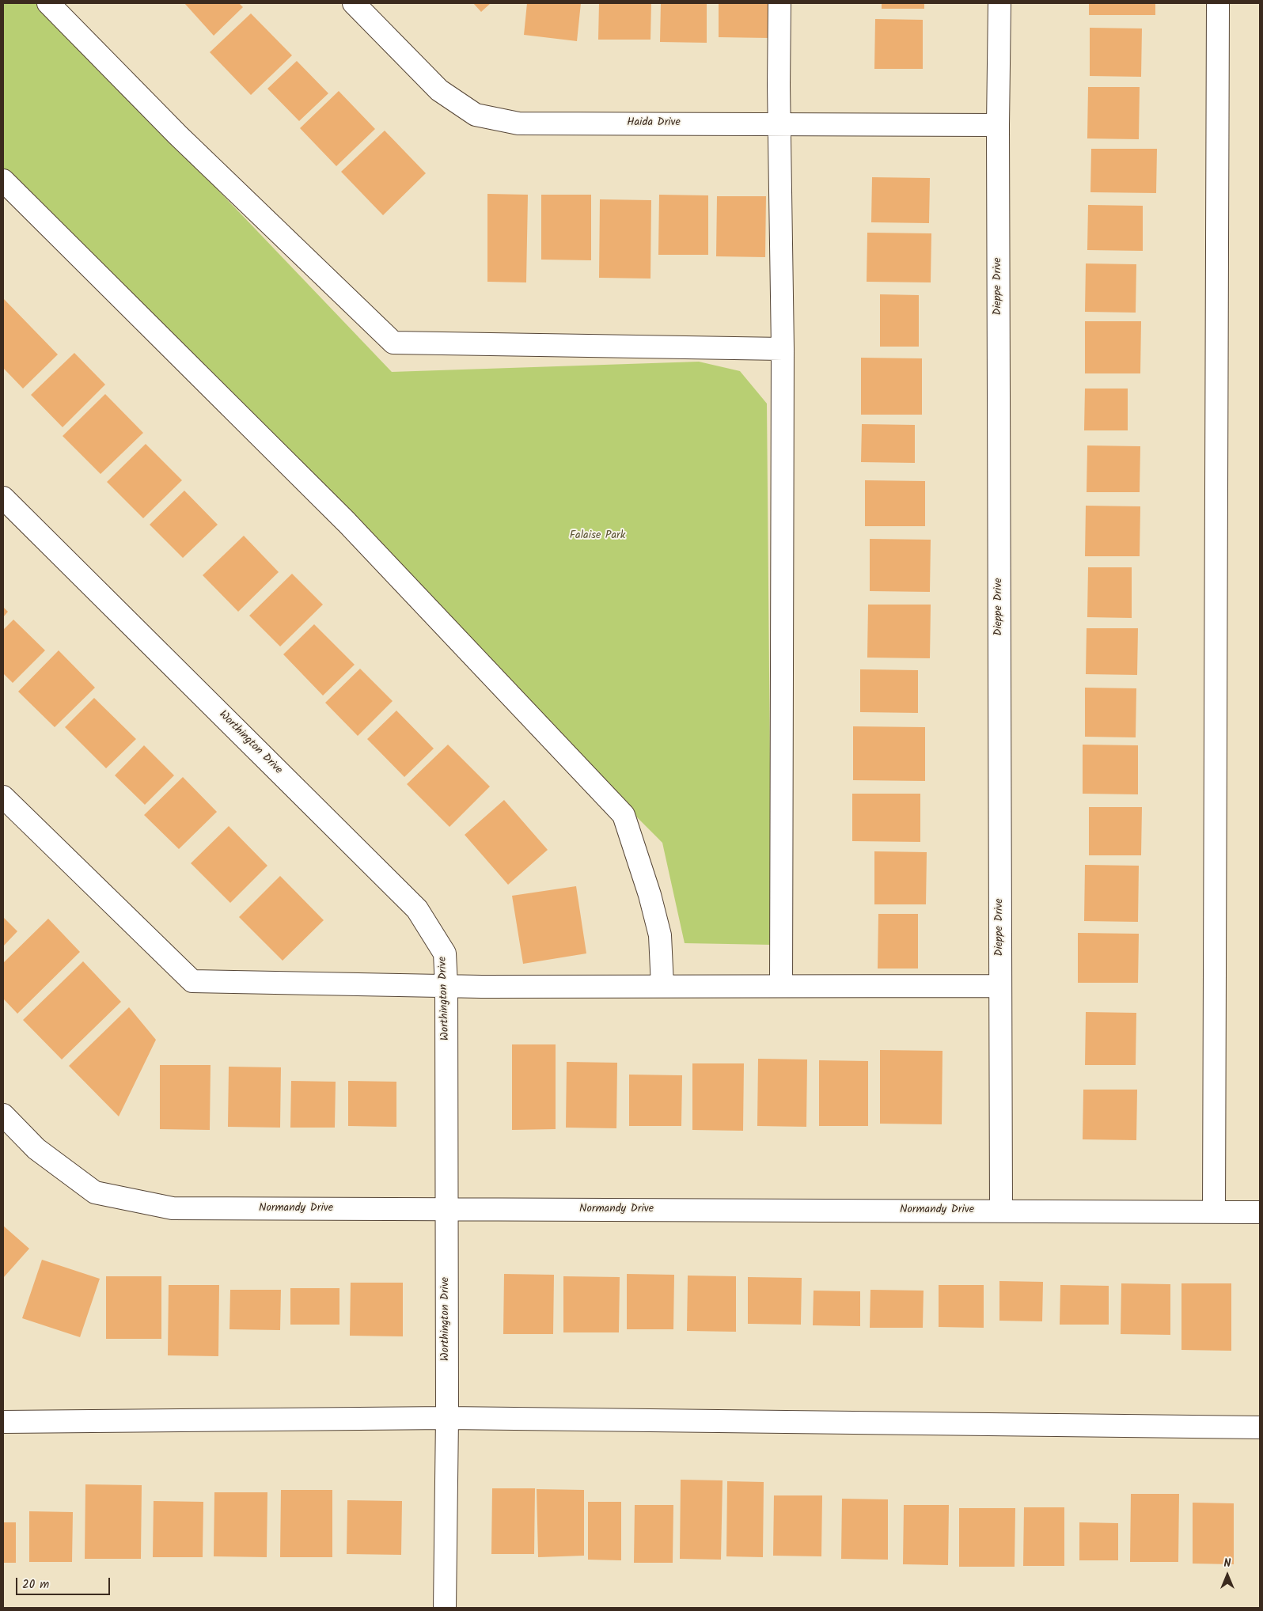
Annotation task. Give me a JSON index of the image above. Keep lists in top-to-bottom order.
{
  "streets": {
    "street": [
      "Haida Drive",
      "Dieppe Drive",
      "Worthington Drive",
      "Normandy Drive"
    ]
  },
  "crossings": [
    ["Haida Drive", "Dieppe Drive"],
    ["Dieppe Drive", "Normandy Drive"],
    ["Worthington Drive", "Normandy Drive"]
  ],
  "parks": ["Falaise Park"],
  "scale_bar": "20 m",
  "north": "top"
}
